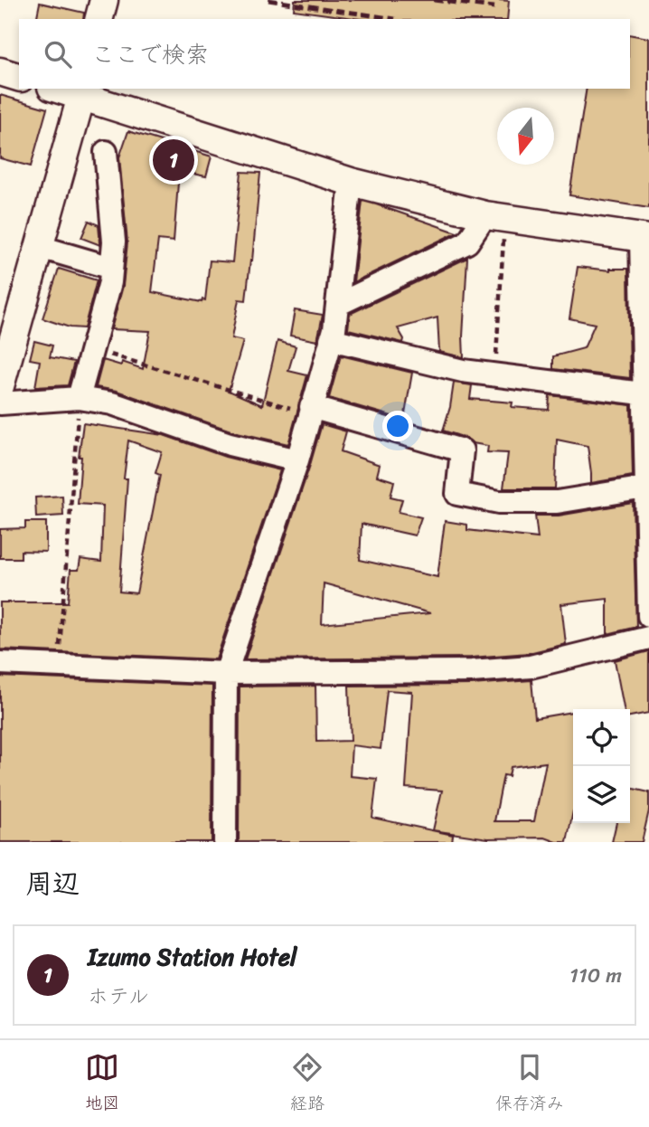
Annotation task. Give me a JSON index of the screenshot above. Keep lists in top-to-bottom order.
{
  "north": "bottom",
  "page": {
    "search": "ここで検索",
    "pins": "1",
    "heading": "周辺",
    "list": [
      {
        "mark": "1",
        "name": "Izumo Station Hotel",
        "note": "ホテル",
        "value": "110 m"
      }
    ],
    "nav": ["地図", "経路", "保存済み"]
  }
}
